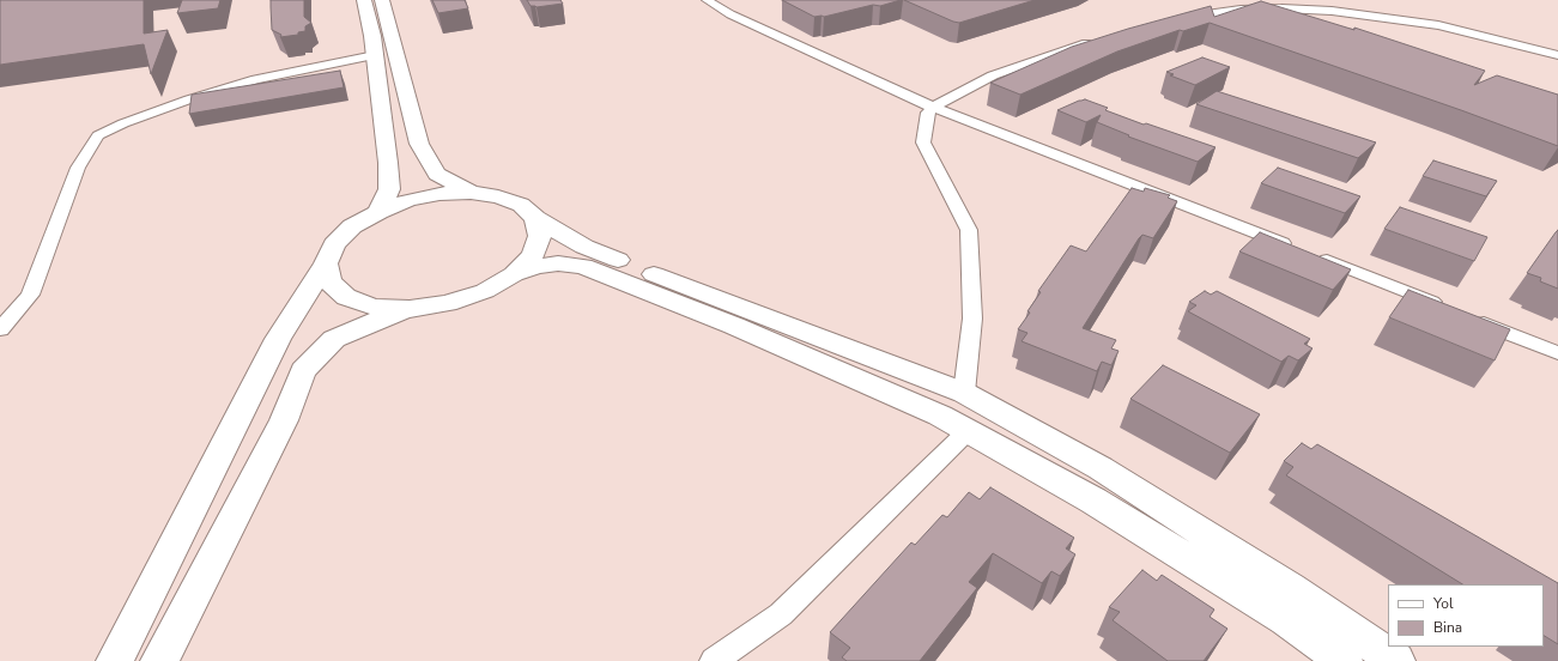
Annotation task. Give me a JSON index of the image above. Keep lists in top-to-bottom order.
{
  "legend": ["Yol", "Bina"]
}
